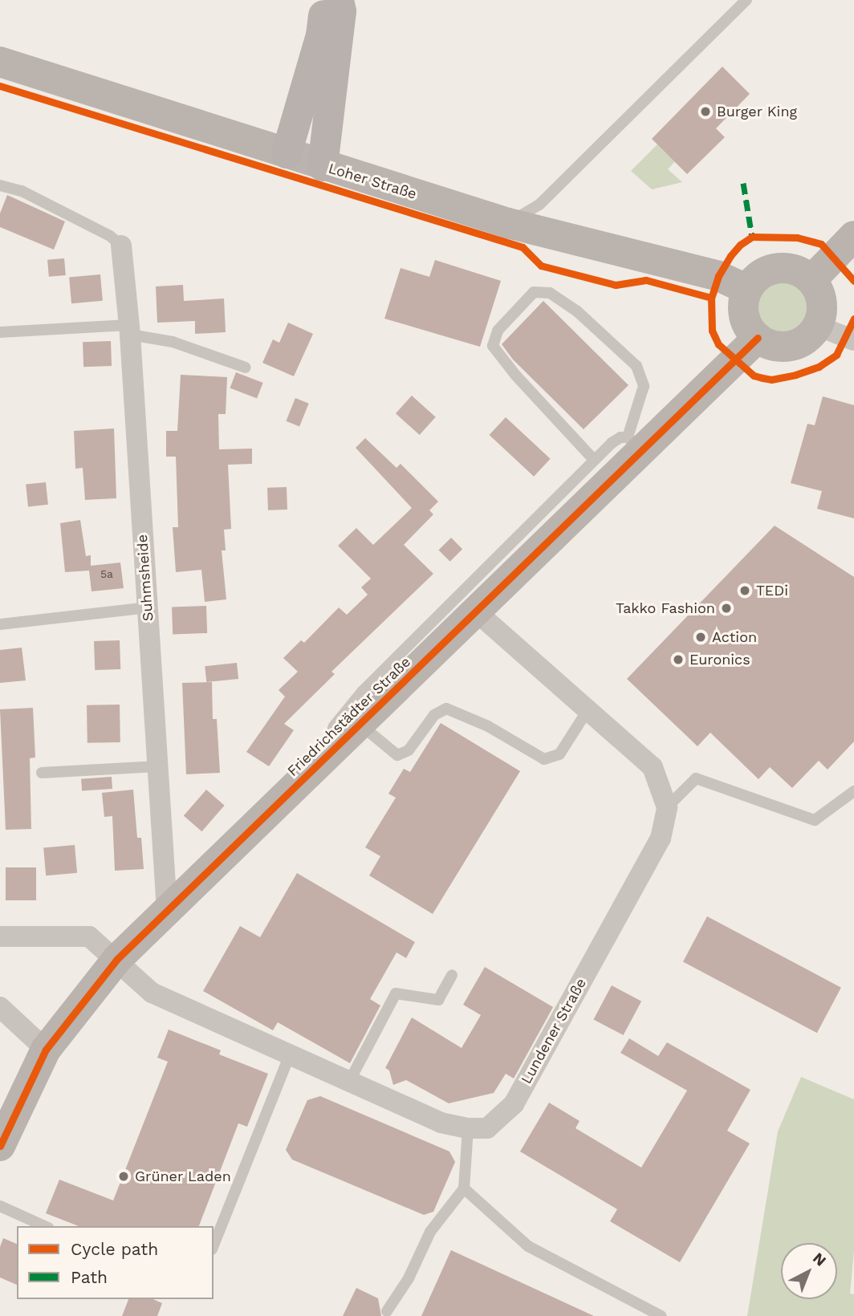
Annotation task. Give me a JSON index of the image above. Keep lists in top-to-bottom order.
{
  "streets": {
    "street": [
      "Loher Straße",
      "Suhmsheide",
      "Friedrichstädter Straße",
      "Lundener Straße"
    ]
  },
  "crossings": [
    ["Loher Straße", "Friedrichstädter Straße"],
    ["Suhmsheide", "Friedrichstädter Straße"],
    ["Friedrichstädter Straße", "Lundener Straße"]
  ],
  "places": [
    "Burger King",
    "TEDi",
    "Takko Fashion",
    "Action",
    "Euronics",
    "Grüner Laden"
  ],
  "house_numbers": ["5a"],
  "legend": ["Cycle path", "Path"],
  "north": "top right"
}
